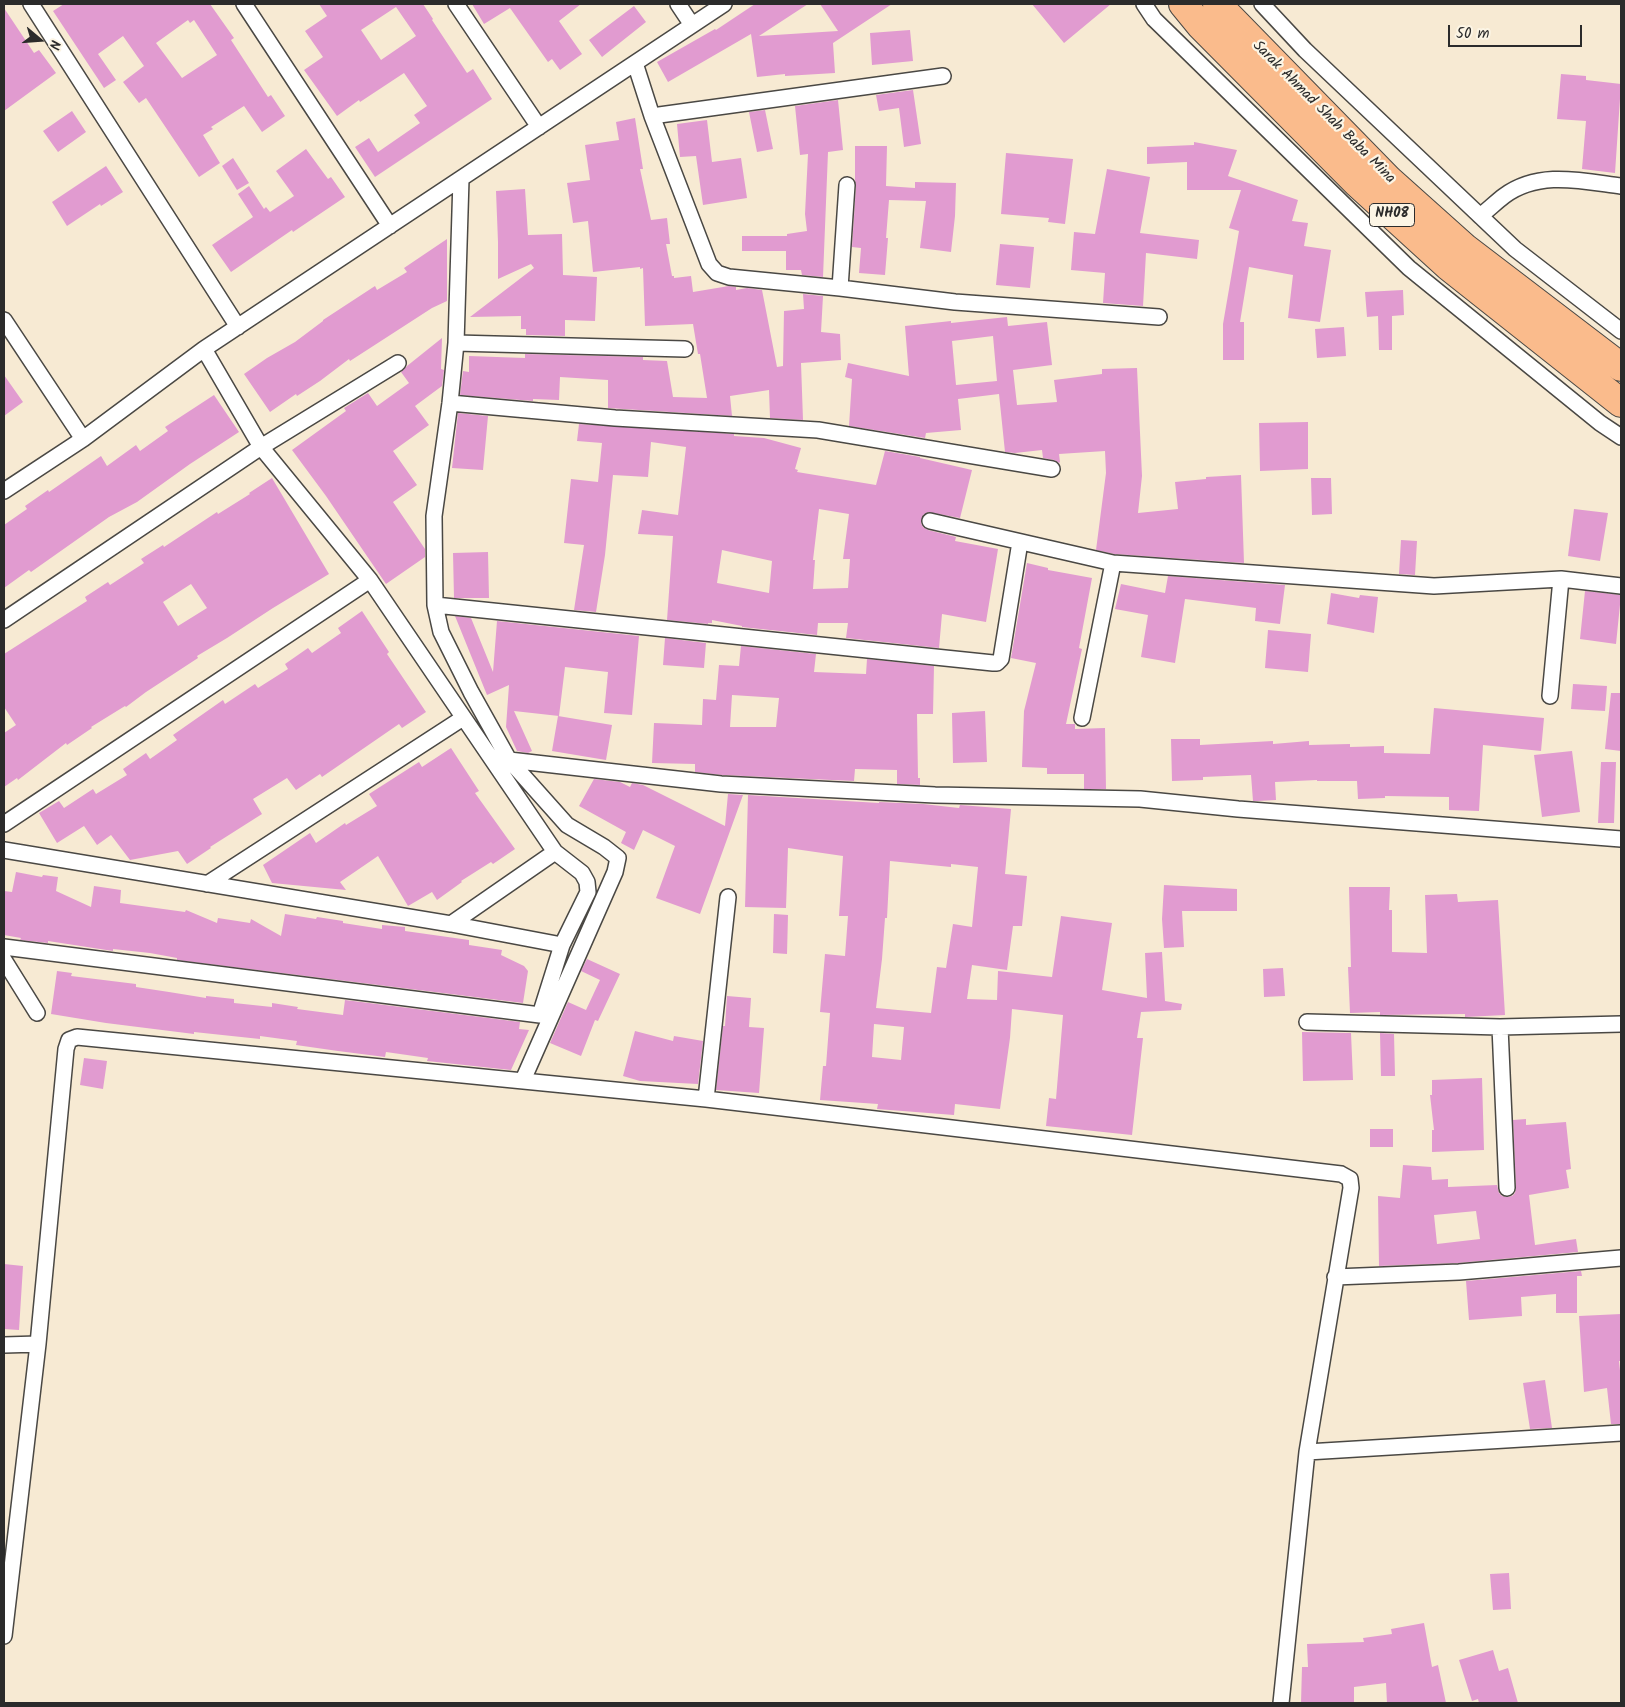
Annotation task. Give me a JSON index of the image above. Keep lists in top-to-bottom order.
{
  "streets": {
    "highway": ["Sarak Ahmad Shah Baba Mina", "NH08"]
  },
  "scale_bar": "50 m",
  "north": "right"
}
